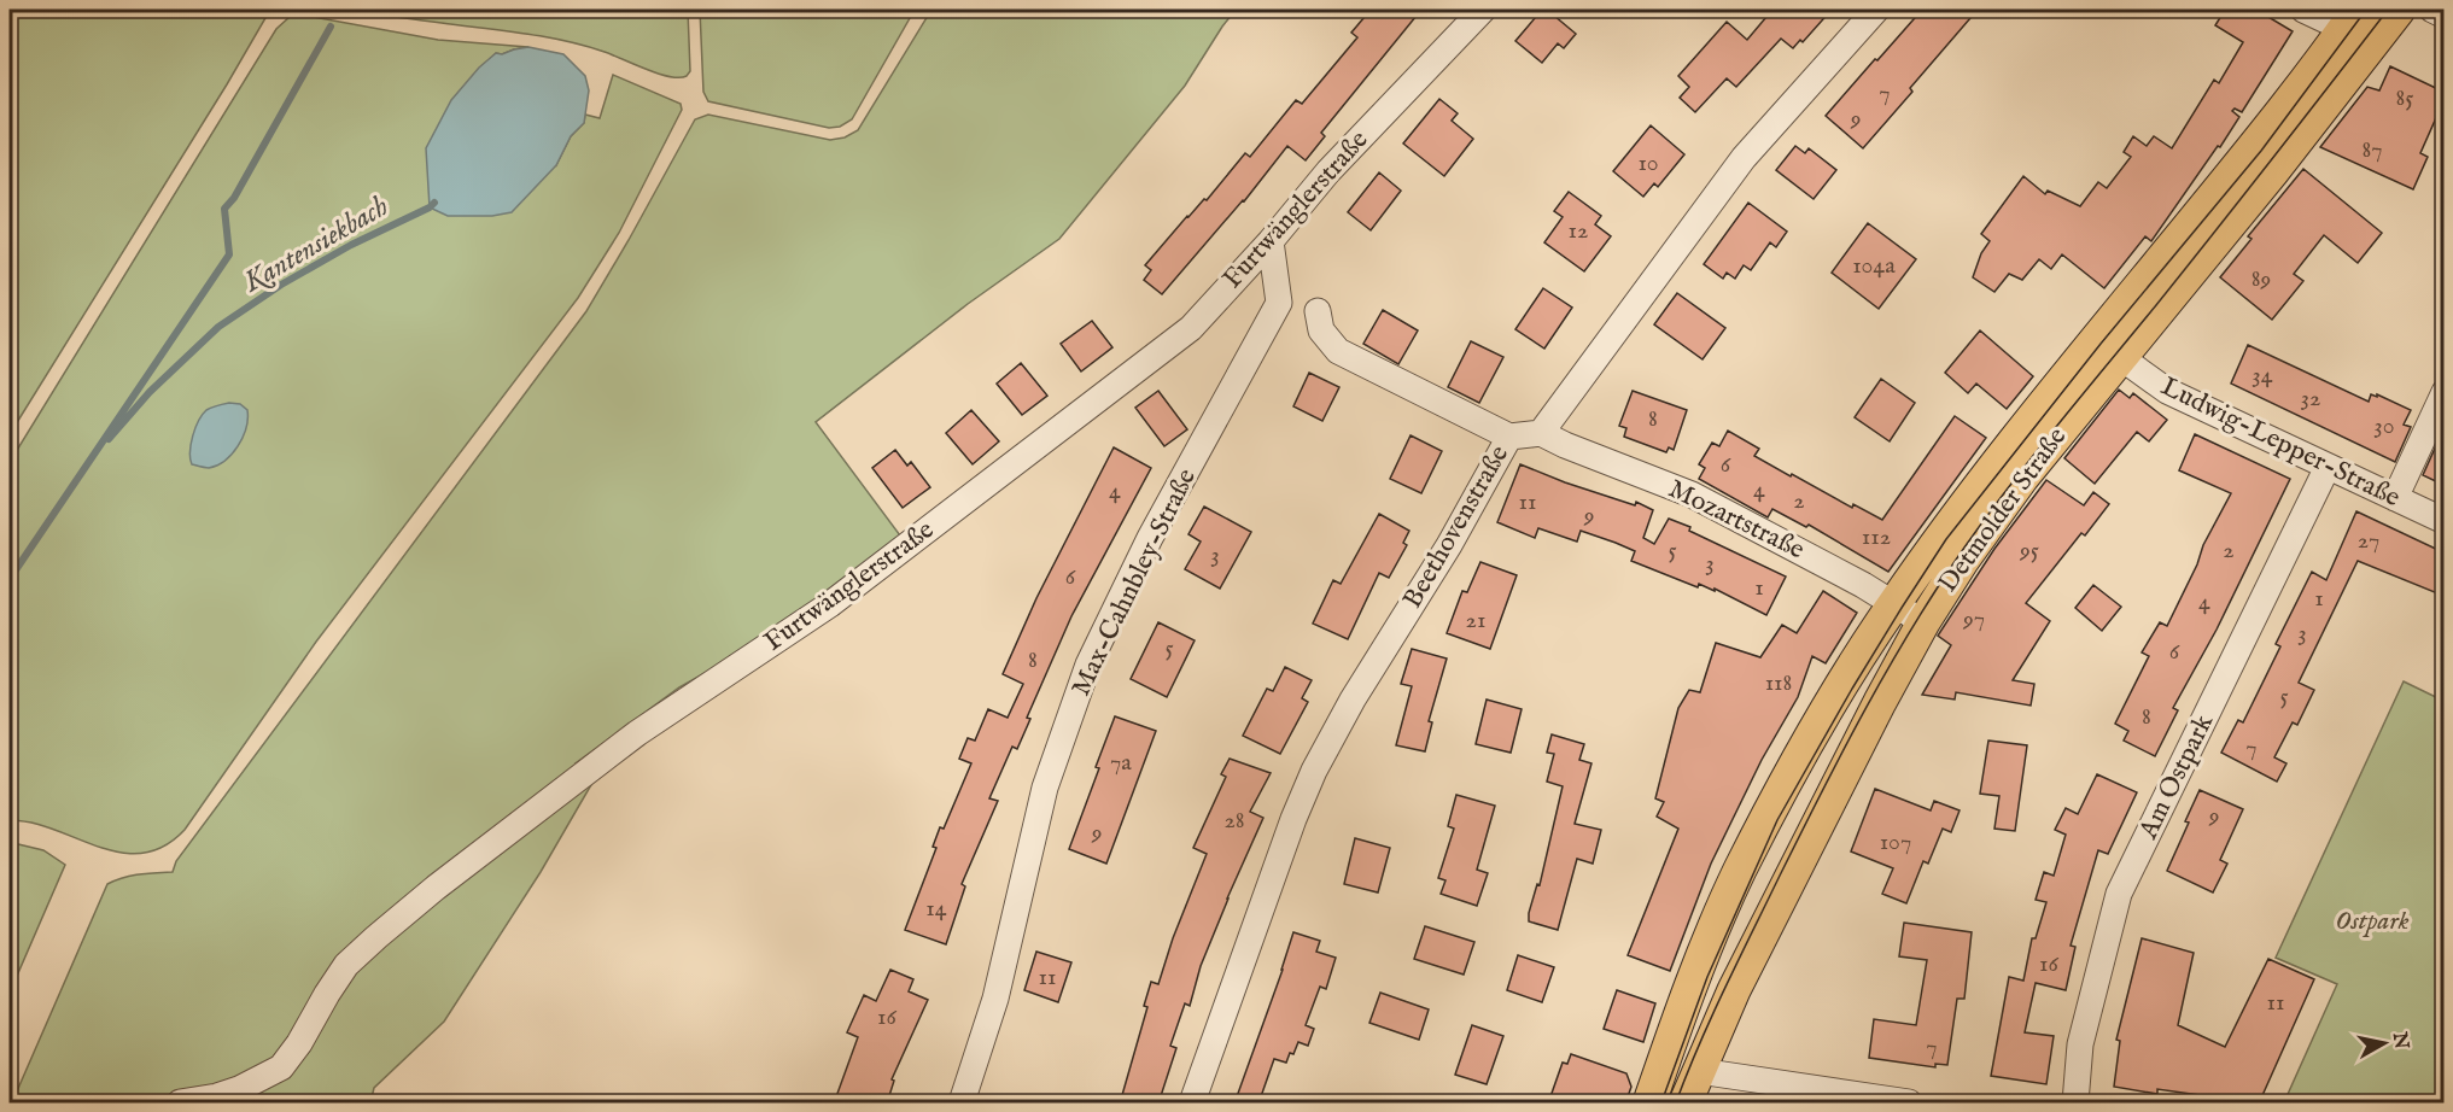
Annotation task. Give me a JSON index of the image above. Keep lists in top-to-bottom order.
{
  "streets": {
    "main road": ["Detmolder Straße"],
    "street": [
      "Furtwänglerstraße",
      "Ludwig-Lepper-Straße",
      "Mozartstraße",
      "Beethovenstraße",
      "Max-Cahnbley-Straße",
      "Am Ostpark"
    ]
  },
  "crossings": [
    ["Furtwänglerstraße", "Max-Cahnbley-Straße"],
    ["Ludwig-Lepper-Straße", "Detmolder Straße"],
    ["Ludwig-Lepper-Straße", "Am Ostpark"],
    ["Detmolder Straße", "Mozartstraße"],
    ["Mozartstraße", "Beethovenstraße"]
  ],
  "water": ["Kantensiekbach"],
  "parks": ["Ostpark"],
  "house_numbers": [
    "7",
    "85",
    "9",
    "87",
    "10",
    "12",
    "104a",
    "89",
    "34",
    "32",
    "8",
    "30",
    "6",
    "4",
    "4",
    "2",
    "11",
    "9",
    "112",
    "27",
    "5",
    "95",
    "2",
    "3",
    "3",
    "6",
    "1",
    "1",
    "4",
    "97",
    "21",
    "3",
    "5",
    "6",
    "8",
    "118",
    "5",
    "8",
    "7",
    "7a",
    "9",
    "28",
    "9",
    "107",
    "14",
    "16",
    "11",
    "11",
    "16",
    "7"
  ],
  "north": "right"
}
